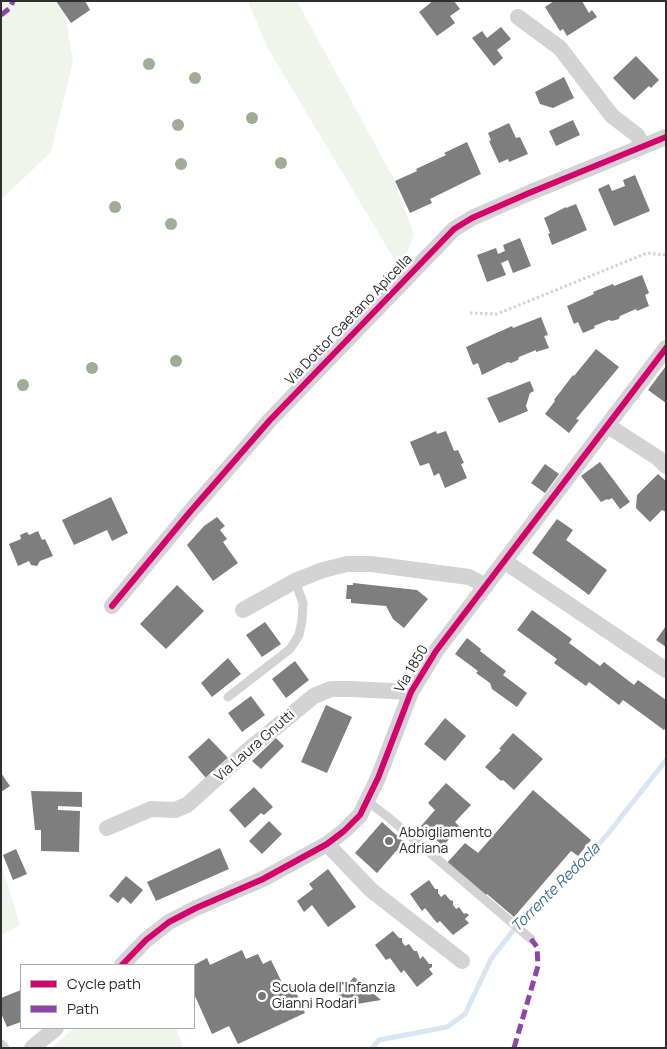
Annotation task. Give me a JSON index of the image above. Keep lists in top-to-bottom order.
{
  "streets": {
    "street": ["Via Dottor Gaetano Apicella", "Via 1850", "Via Laura Gnutti"]
  },
  "crossings": [
    ["Via 1850", "Via Laura Gnutti"]
  ],
  "water": ["Torrente Redocla"],
  "places": ["Abbigliamento Adriana", "Scuola dell'Infanzia Gianni Rodari"],
  "legend": ["Cycle path", "Path"]
}
